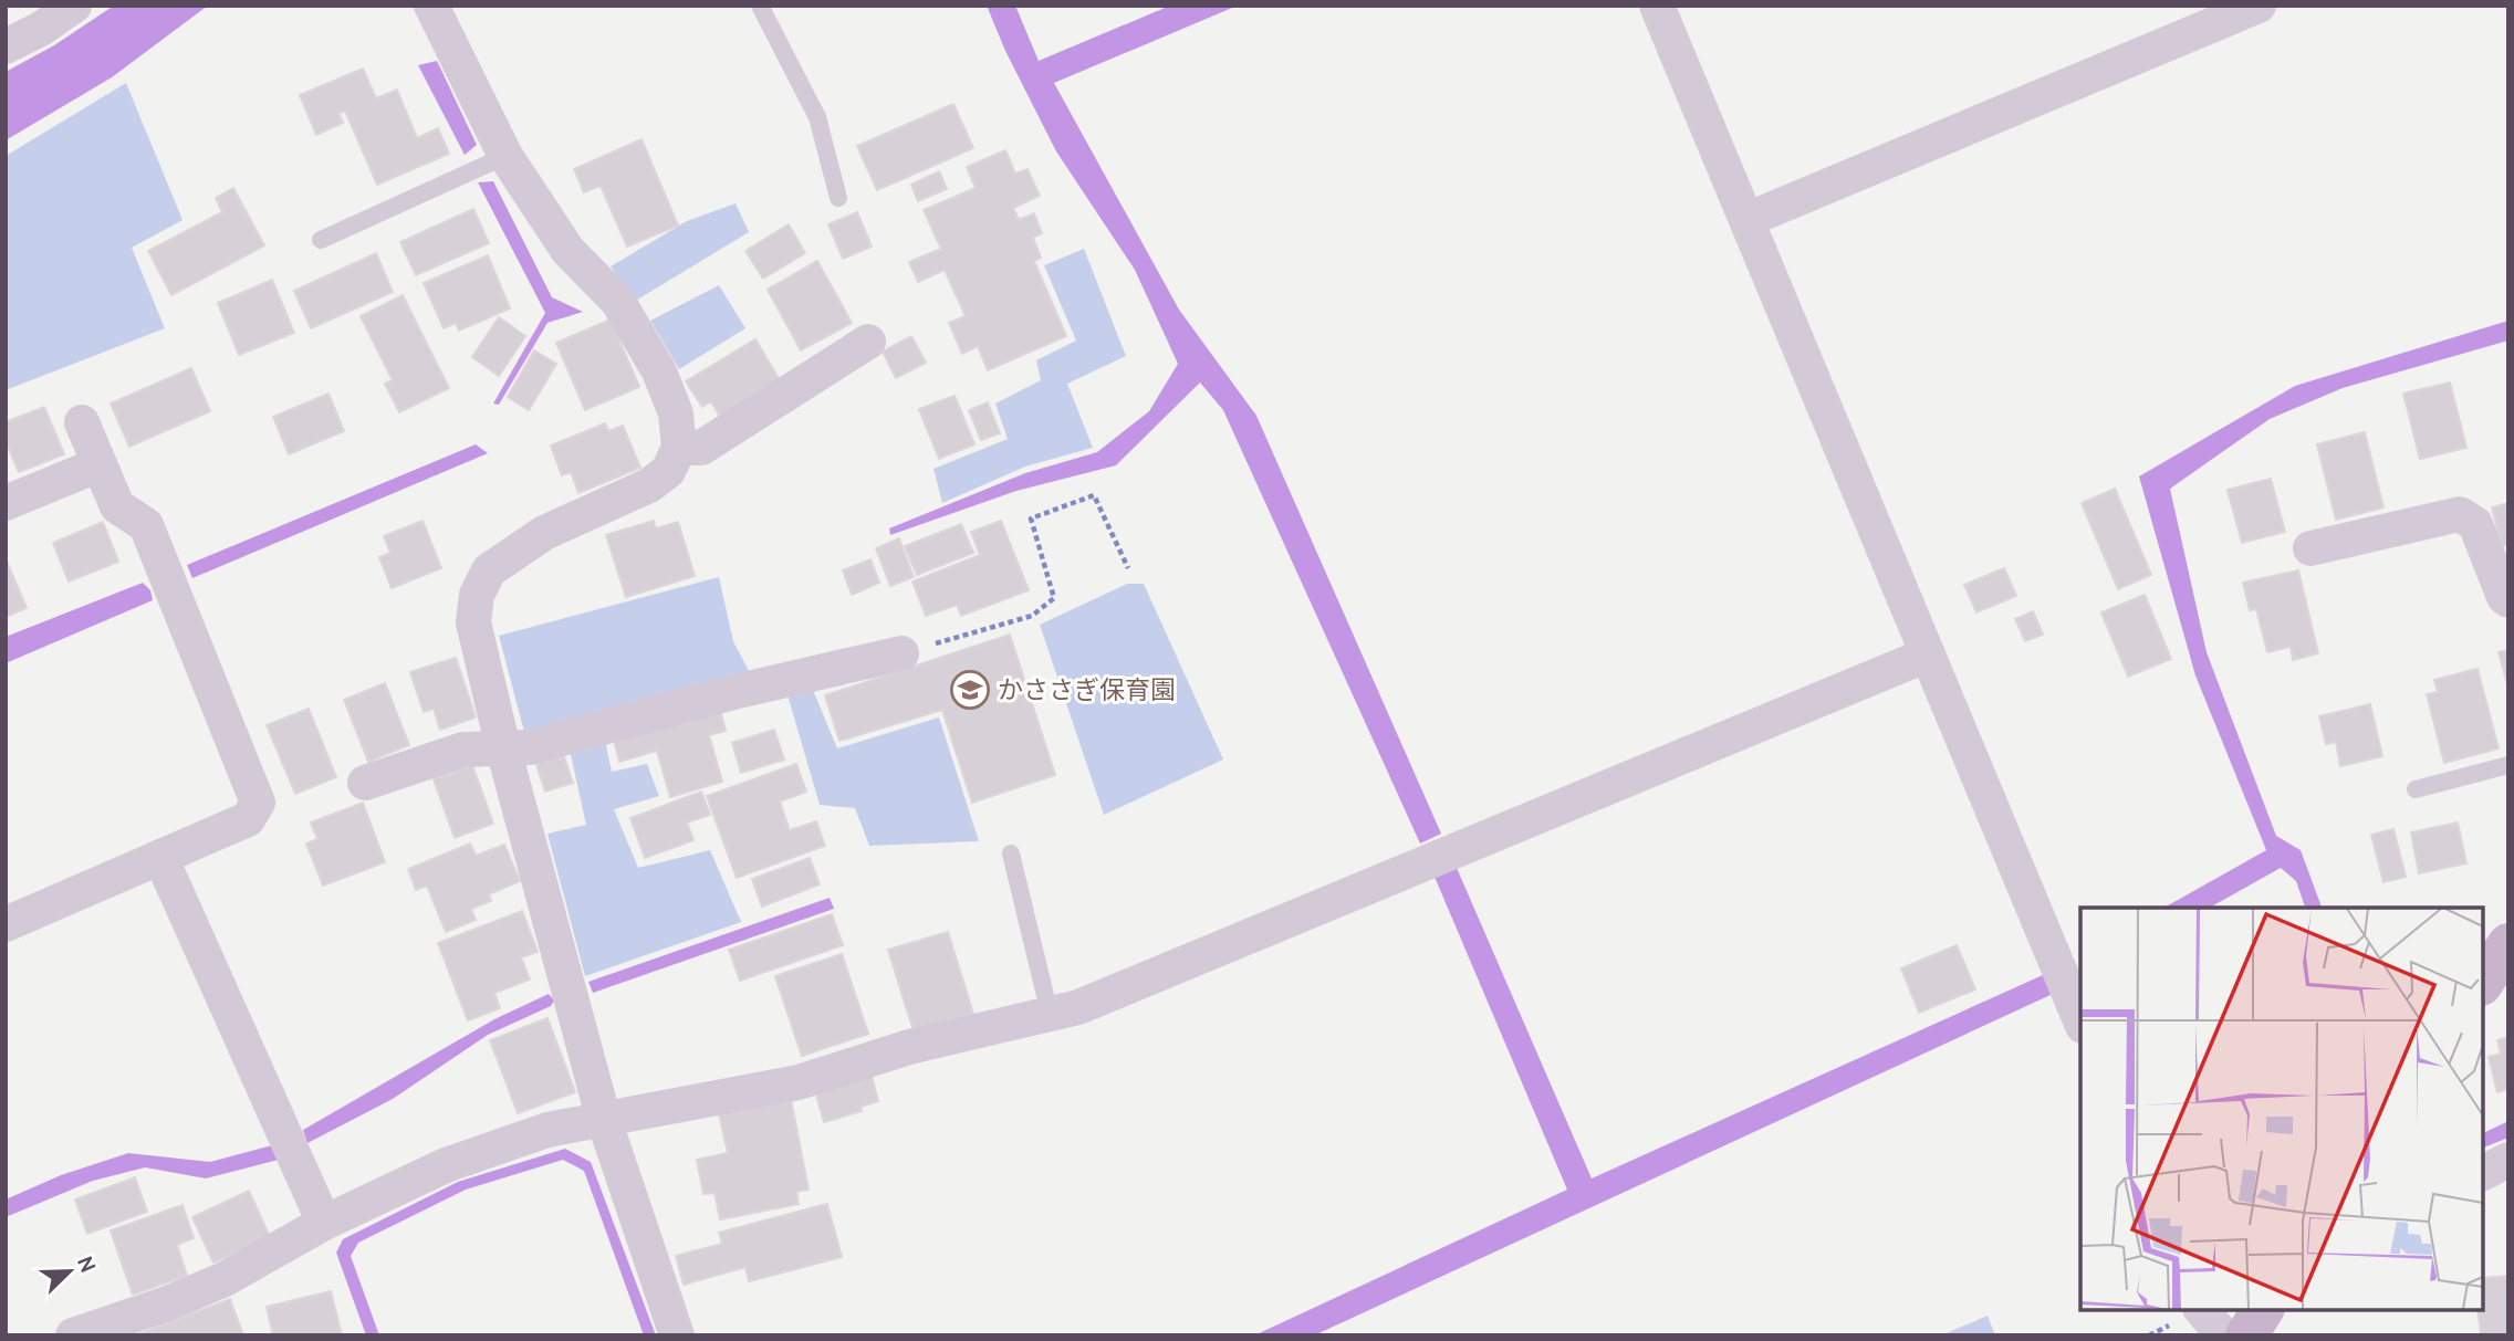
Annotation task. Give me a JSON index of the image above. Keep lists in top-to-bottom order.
{
  "places": {
    "school or university": ["かささぎ保育園"]
  },
  "north": "top right"
}
